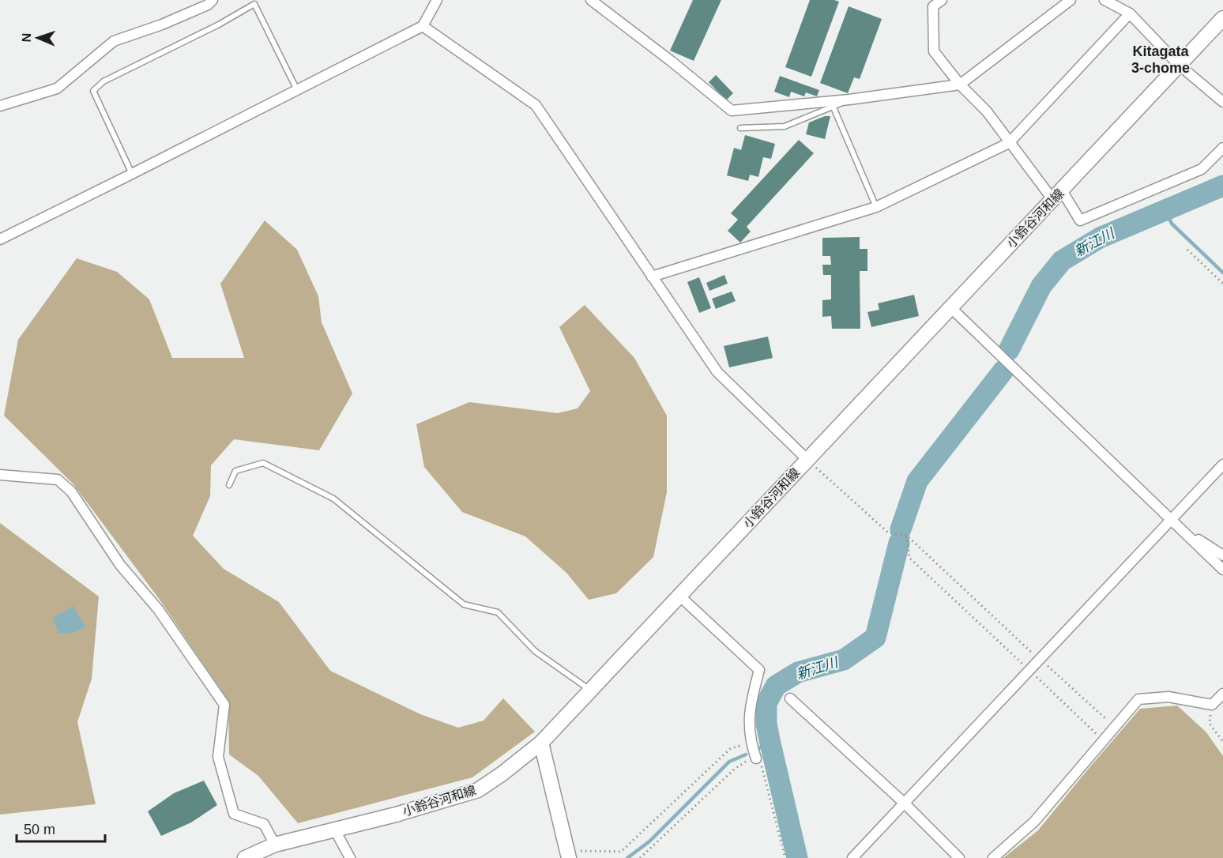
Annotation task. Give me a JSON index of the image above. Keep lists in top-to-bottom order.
{
  "streets": {
    "main road": ["小鈴谷河和線"]
  },
  "districts": ["Kitagata 3-chome"],
  "water": ["新江川"],
  "scale_bar": "50 m",
  "north": "left"
}
